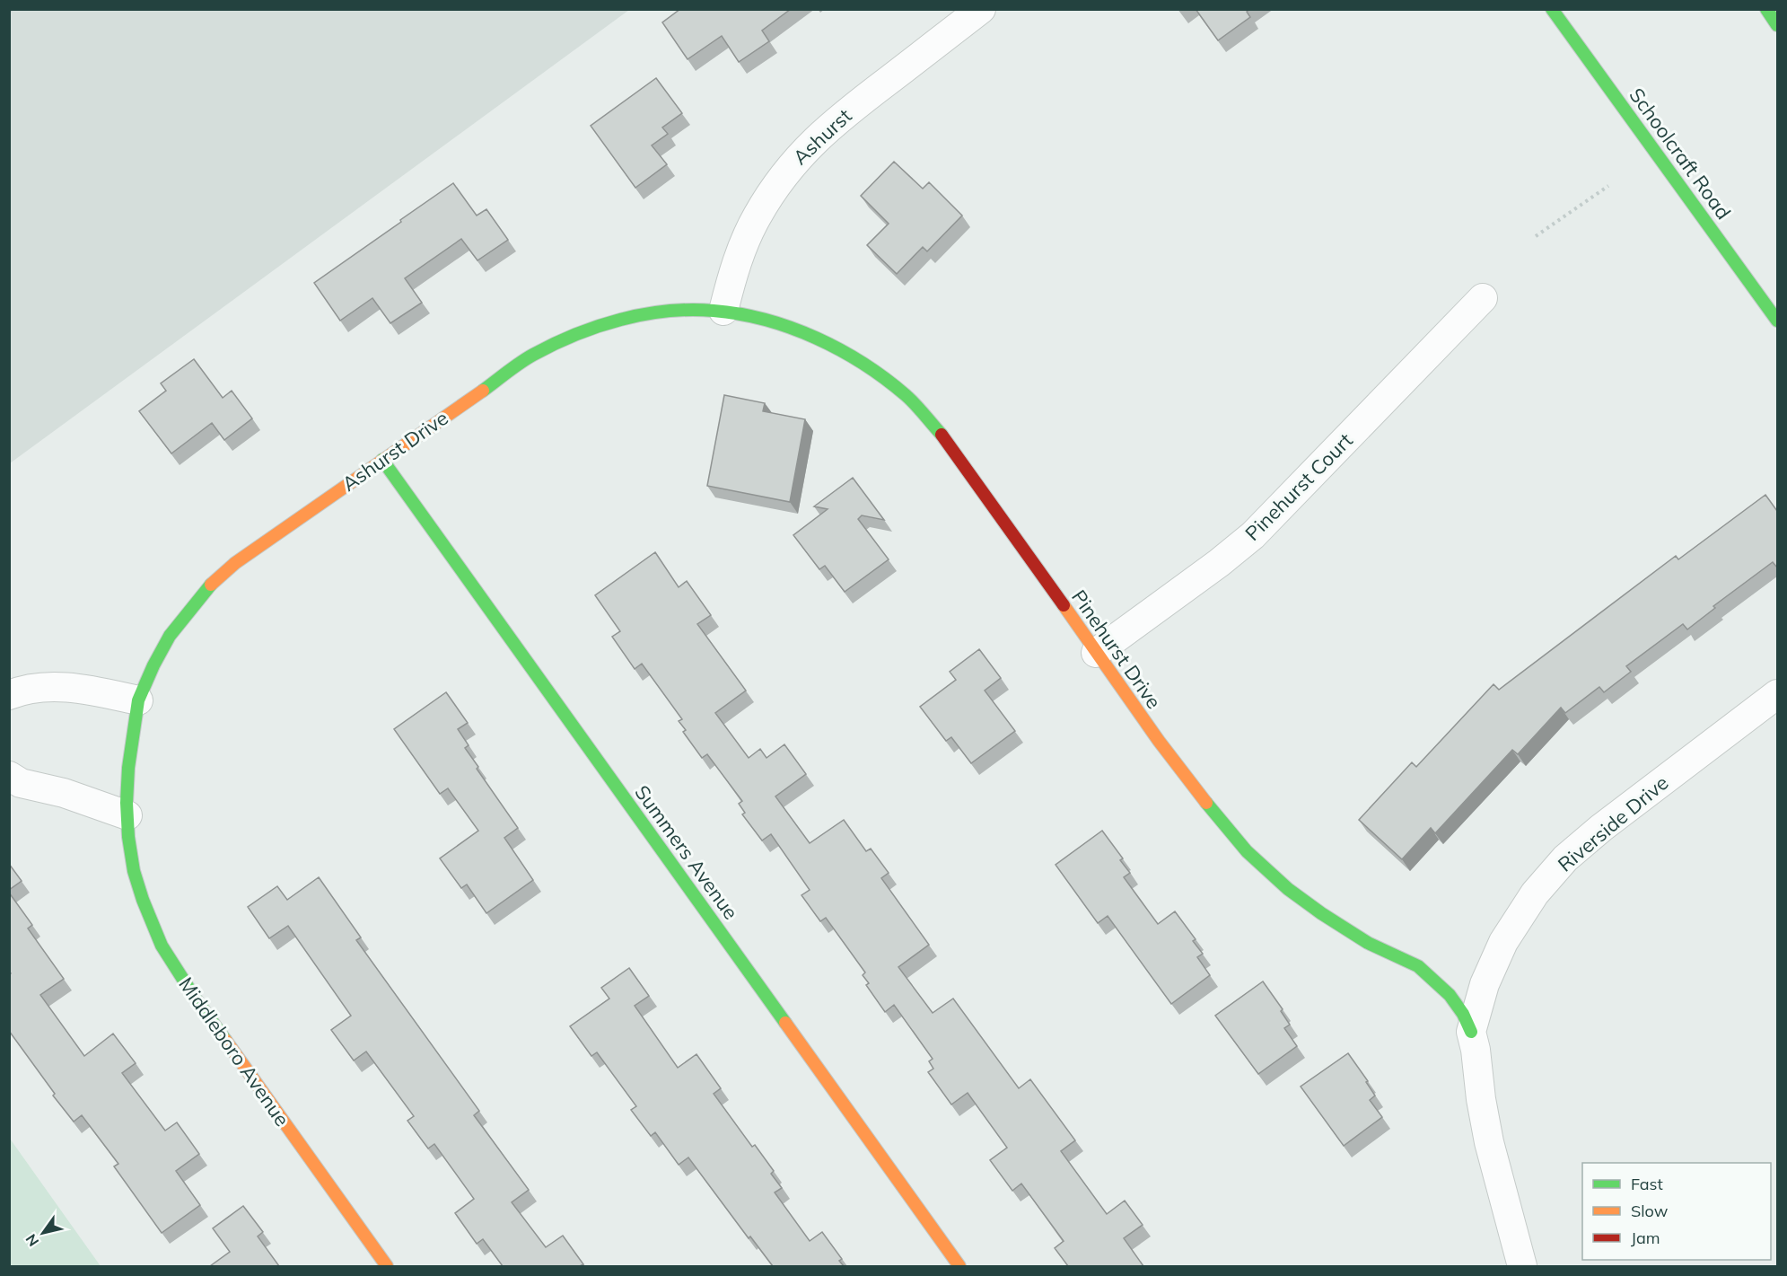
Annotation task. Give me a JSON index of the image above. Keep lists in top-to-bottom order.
{
  "streets": {
    "main road": [
      "Schoolcraft Road",
      "Ashurst Drive",
      "Pinehurst Drive",
      "Summers Avenue",
      "Middleboro Avenue"
    ],
    "street": ["Ashurst", "Pinehurst Court", "Riverside Drive"]
  },
  "crossings": [
    ["Ashurst", "Ashurst Drive"],
    ["Ashurst", "Pinehurst Drive"],
    ["Ashurst Drive", "Pinehurst Drive"],
    ["Ashurst Drive", "Summers Avenue"],
    ["Ashurst Drive", "Middleboro Avenue"],
    ["Pinehurst Court", "Pinehurst Drive"],
    ["Pinehurst Drive", "Riverside Drive"]
  ],
  "legend": ["Fast", "Slow", "Jam"],
  "north": "bottom left"
}
